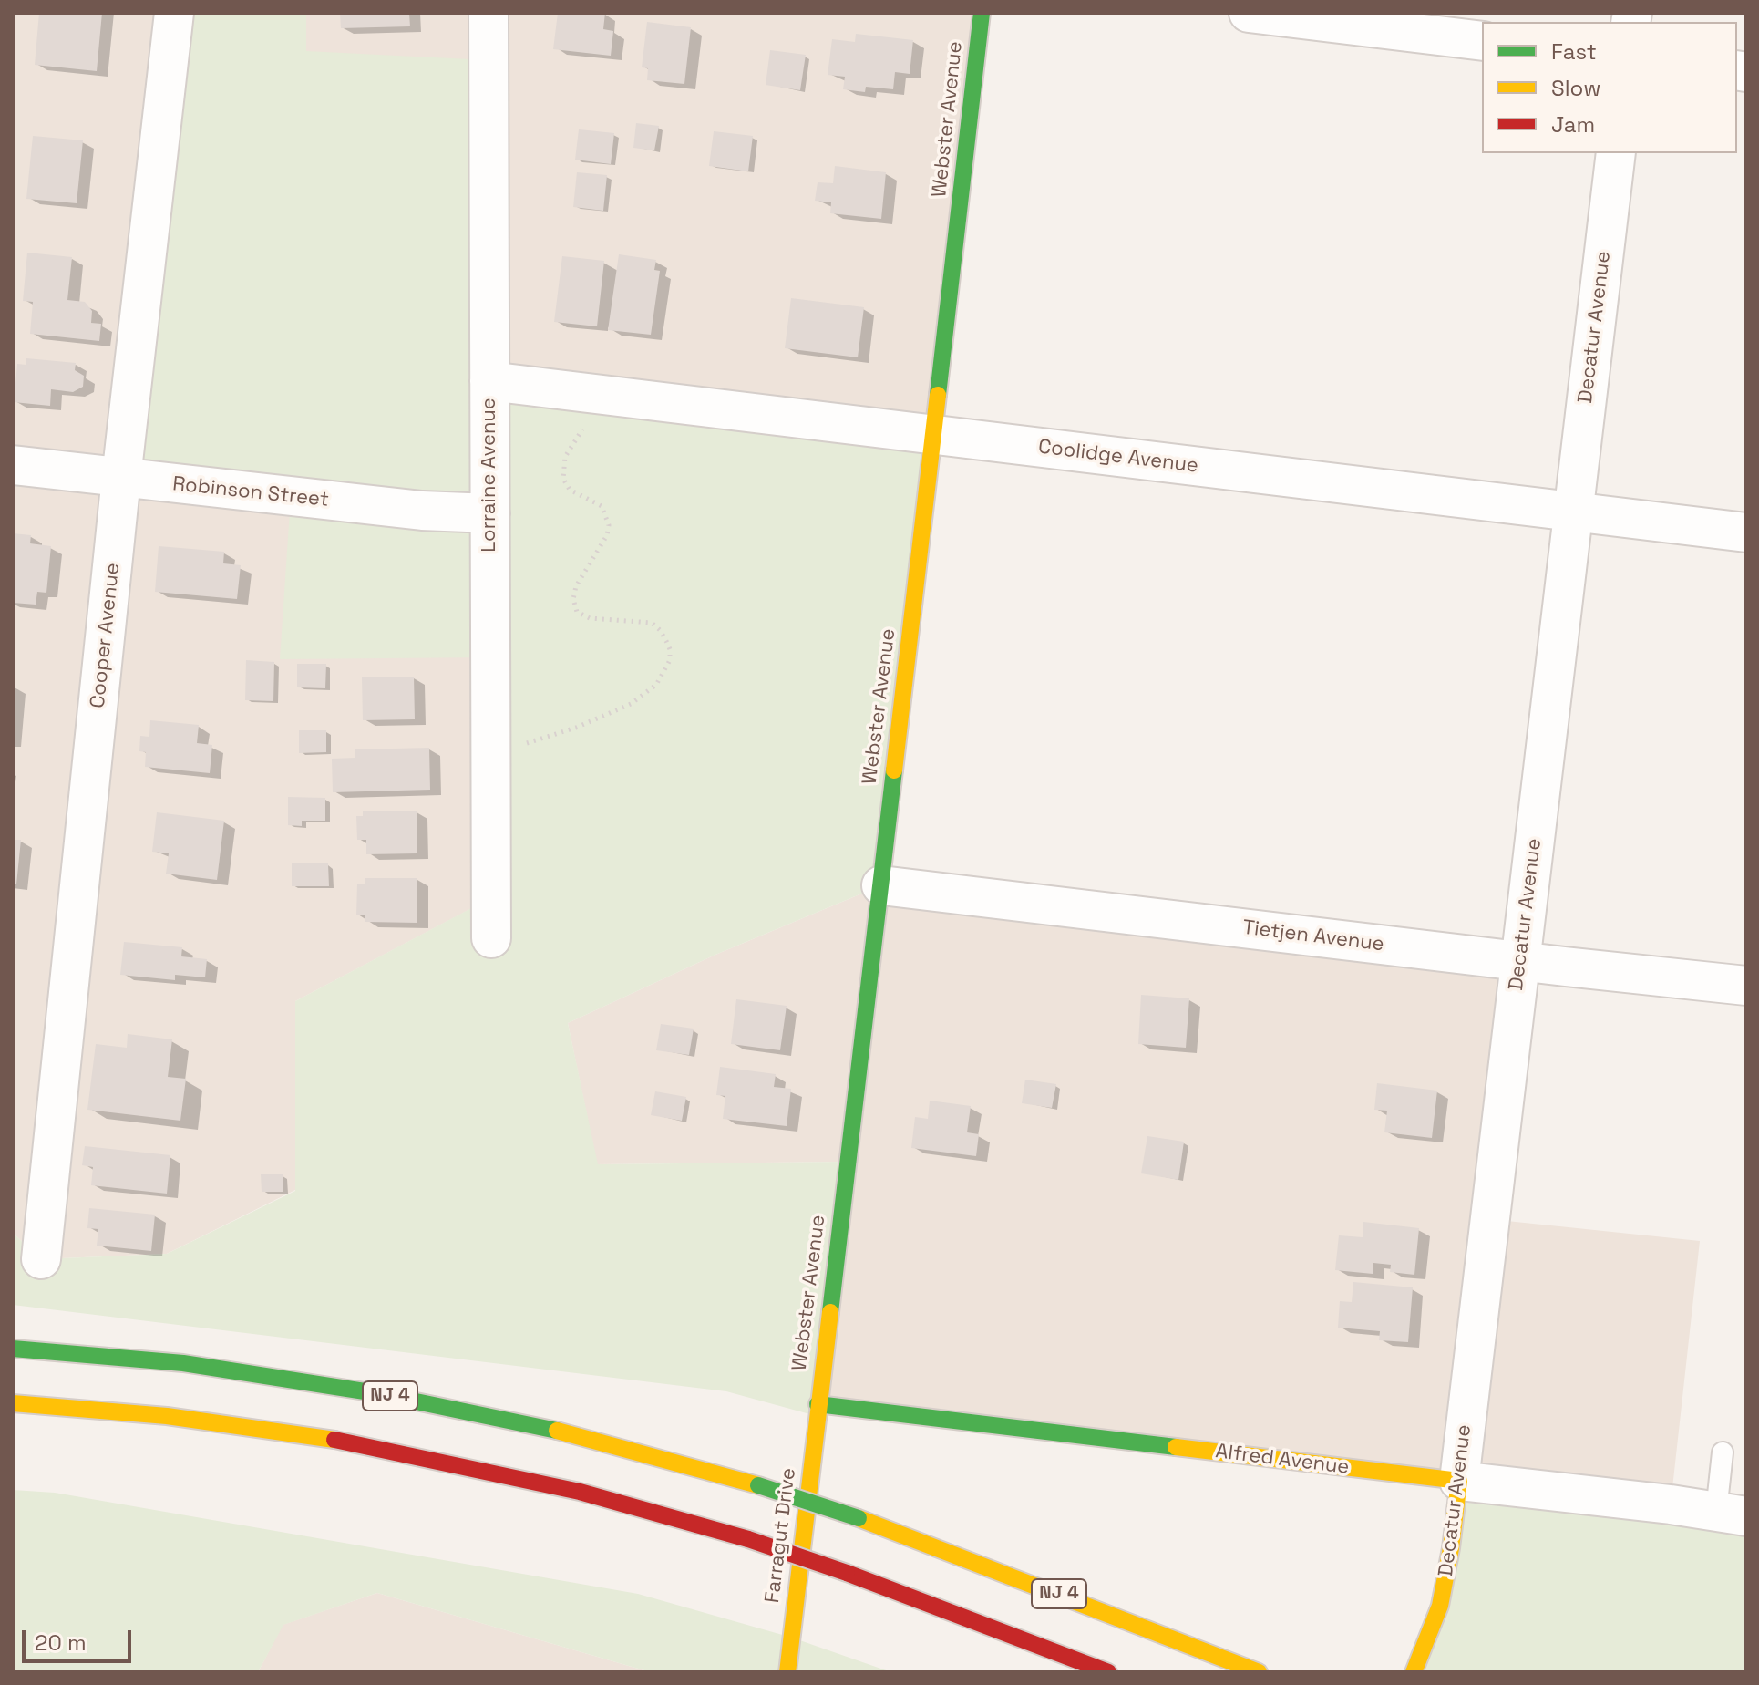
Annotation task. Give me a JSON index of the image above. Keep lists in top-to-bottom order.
{
  "streets": {
    "main road": [
      "Webster Avenue",
      "Decatur Avenue",
      "NJ 4",
      "Alfred Avenue",
      "Farragut Drive"
    ],
    "street": [
      "Coolidge Avenue",
      "Lorraine Avenue",
      "Robinson Street",
      "Cooper Avenue",
      "Tietjen Avenue"
    ]
  },
  "crossings": [
    ["Webster Avenue", "Coolidge Avenue"],
    ["Webster Avenue", "Tietjen Avenue"],
    ["Webster Avenue", "Alfred Avenue"],
    ["Webster Avenue", "Farragut Drive"],
    ["Decatur Avenue", "Coolidge Avenue"],
    ["Decatur Avenue", "Tietjen Avenue"],
    ["Decatur Avenue", "Alfred Avenue"],
    ["Coolidge Avenue", "Lorraine Avenue"],
    ["Lorraine Avenue", "Robinson Street"],
    ["Robinson Street", "Cooper Avenue"],
    ["Alfred Avenue", "Farragut Drive"]
  ],
  "legend": ["Fast", "Slow", "Jam"],
  "scale_bar": "20 m"
}
